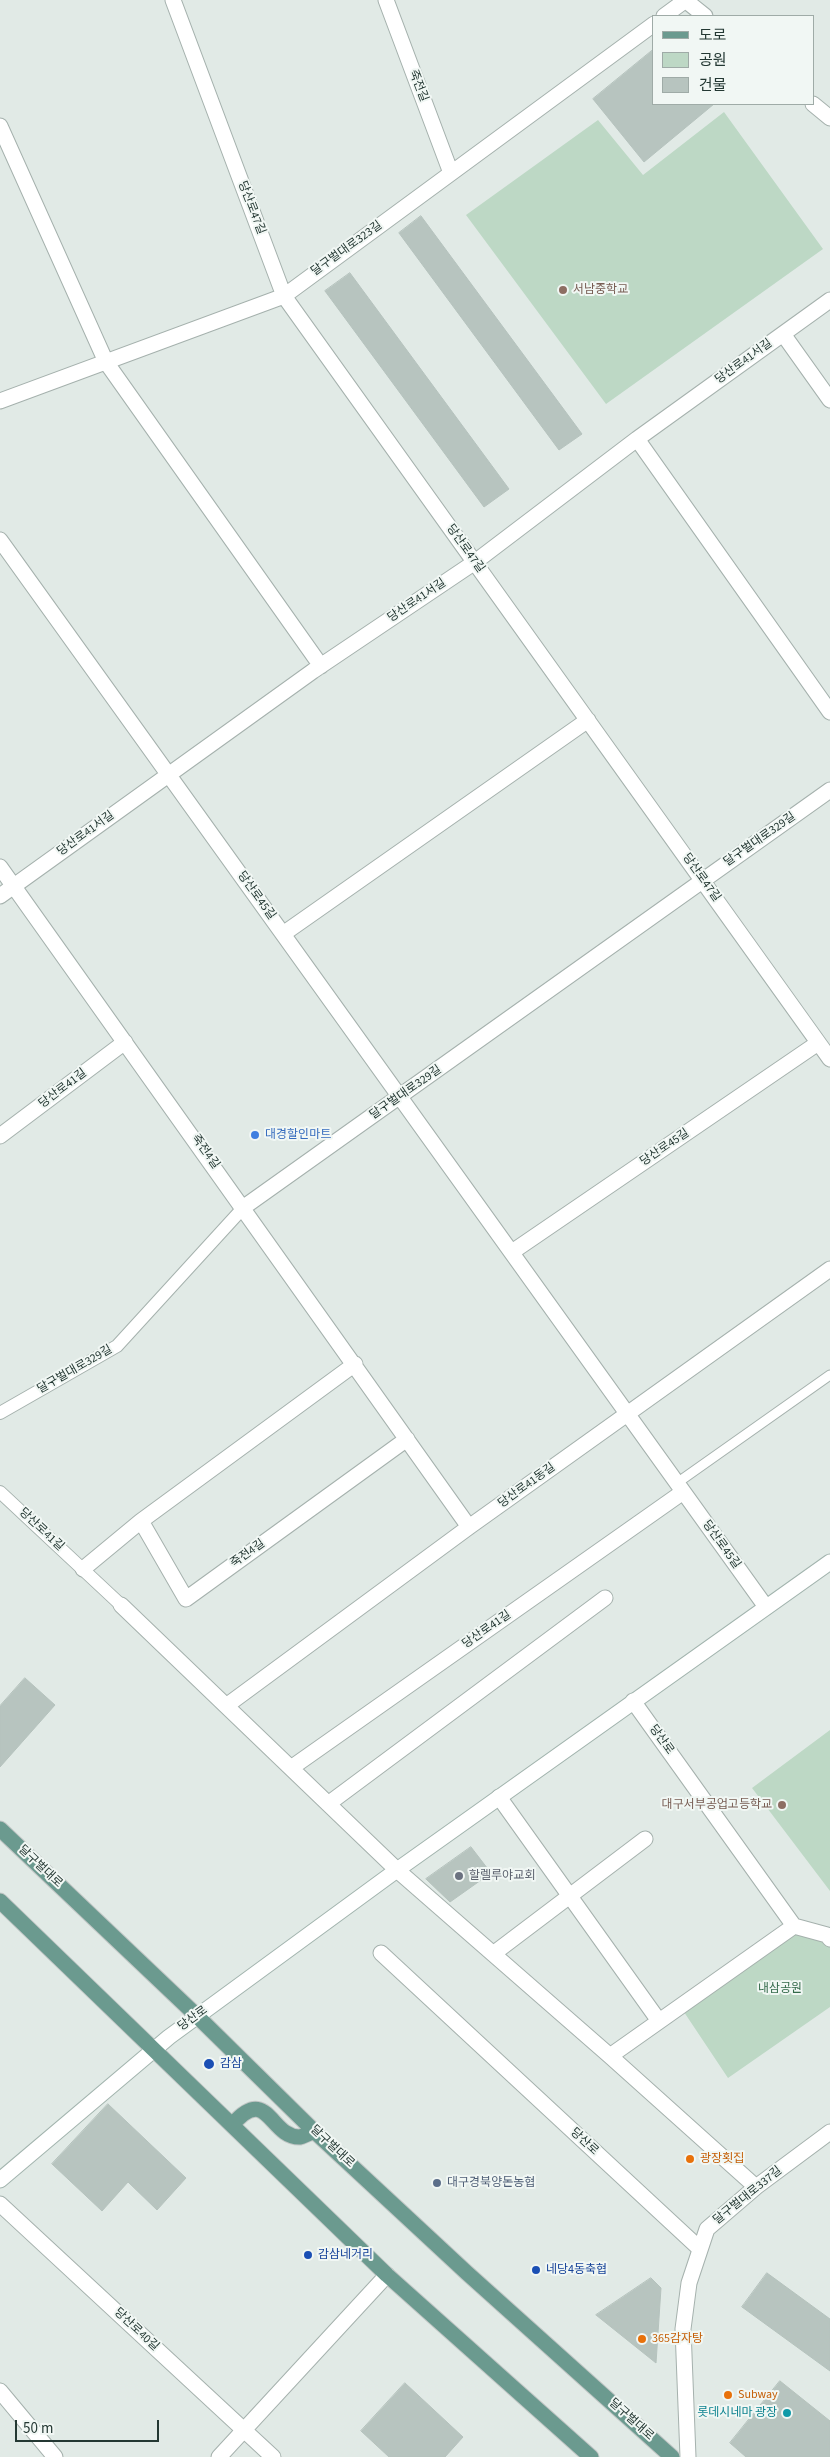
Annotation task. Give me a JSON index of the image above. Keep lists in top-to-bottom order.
{
  "streets": {
    "main road": ["달구벌대로"],
    "street": [
      "죽전길",
      "당산로47길",
      "달구벌대로323길",
      "당산로41서길",
      "달구벌대로329길",
      "당산로45길",
      "당산로41길",
      "죽전4길",
      "당산로41동길",
      "당산로",
      "달구벌대로337길",
      "당산로40길"
    ]
  },
  "crossings": [
    ["죽전길", "달구벌대로323길"],
    ["당산로47길", "달구벌대로323길"],
    ["당산로47길", "당산로41서길"],
    ["당산로47길", "달구벌대로329길"],
    ["당산로47길", "당산로45길"],
    ["당산로41서길", "당산로45길"],
    ["당산로41서길", "죽전4길"],
    ["달구벌대로329길", "당산로45길"],
    ["달구벌대로329길", "죽전4길"],
    ["당산로45길", "당산로41길"],
    ["당산로45길", "당산로41동길"],
    ["당산로45길", "당산로"],
    ["당산로41길", "죽전4길"],
    ["당산로41길", "당산로41동길"],
    ["당산로41길", "당산로"],
    ["죽전4길", "당산로41동길"],
    ["당산로", "달구벌대로"],
    ["당산로", "달구벌대로337길"]
  ],
  "parks": ["내삼공원"],
  "places": [
    "서남중학교",
    "대경할인마트",
    "대구서부공업고등학교",
    "할렐루야교회",
    "감삼",
    "광장횟집",
    "대구경북양돈농협",
    "감삼네거리",
    "네당4동축협",
    "365감자탕",
    "Subway",
    "롯데시네마 광장"
  ],
  "legend": ["도로", "공원", "건물"],
  "scale_bar": "50 m"
}
